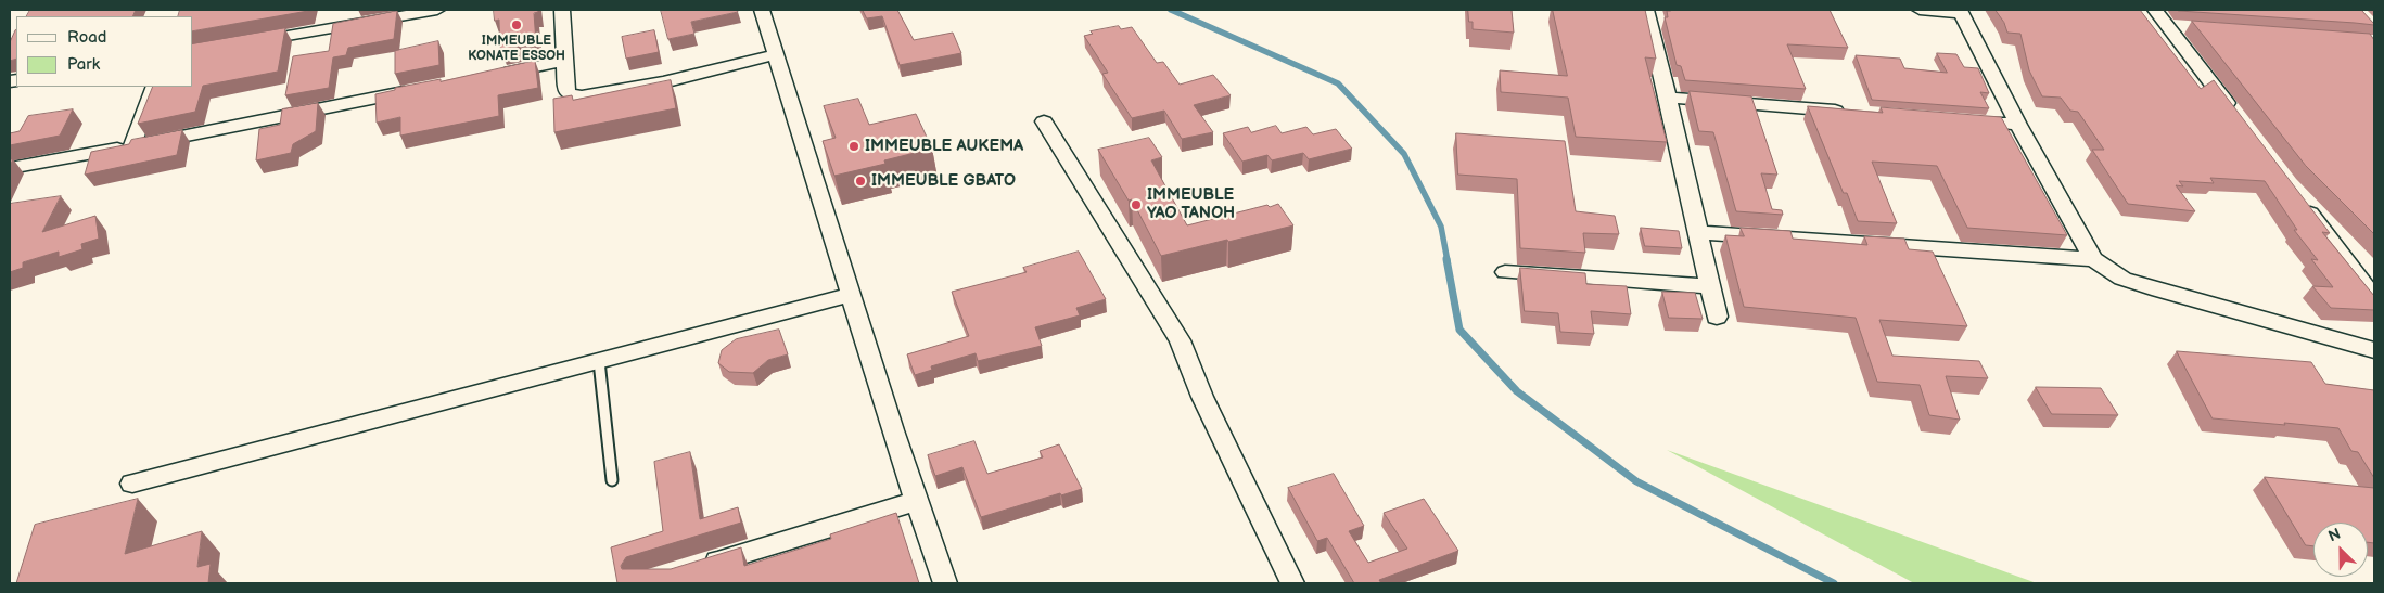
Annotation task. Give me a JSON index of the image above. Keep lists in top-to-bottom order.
{
  "places": [
    "IMMEUBLE KONATE ESSOH",
    "IMMEUBLE AUKEMA",
    "IMMEUBLE GBATO",
    "IMMEUBLE YAO TANOH"
  ],
  "legend": ["Road", "Park"],
  "north": "top left"
}
